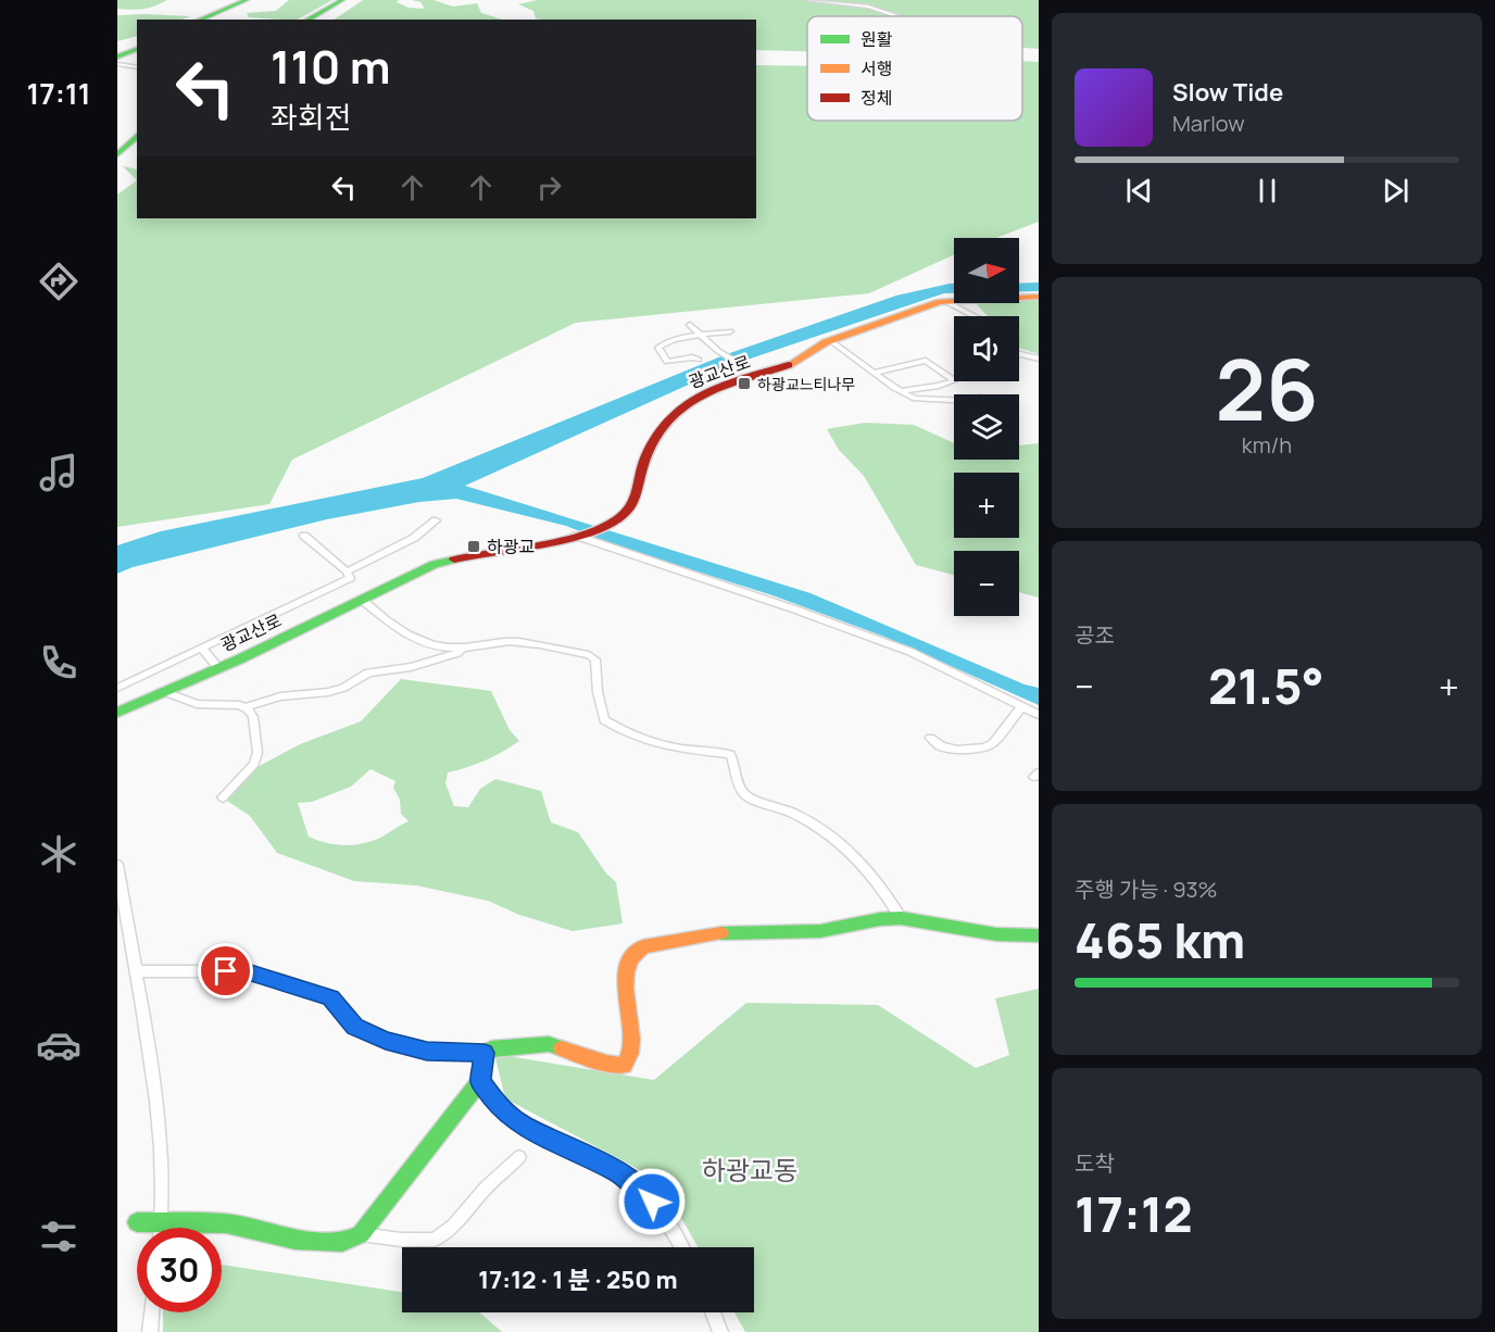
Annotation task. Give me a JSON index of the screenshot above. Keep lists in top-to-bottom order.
{
  "streets": {
    "main road": ["광교산로"]
  },
  "districts": ["하광교동"],
  "places": {
    "transit": ["하광교느티나무", "하광교"]
  },
  "legend": ["원활", "서행", "정체"],
  "north": "right",
  "page": {
    "tabs": "17:11",
    "turn": ["110 m", "좌회전"],
    "song": ["Slow Tide", "Marlow"],
    "map_buttons": ["+", "−"],
    "tile": [
      ["26", "km/h"],
      "공조",
      ["주행 가능 · 93%", "465 km"],
      ["도착", "17:12"]
    ],
    "heat": ["−", "21.5°", "+"],
    "limit": "30",
    "trip": "17:12 · 1 분 · 250 m"
  }
}
